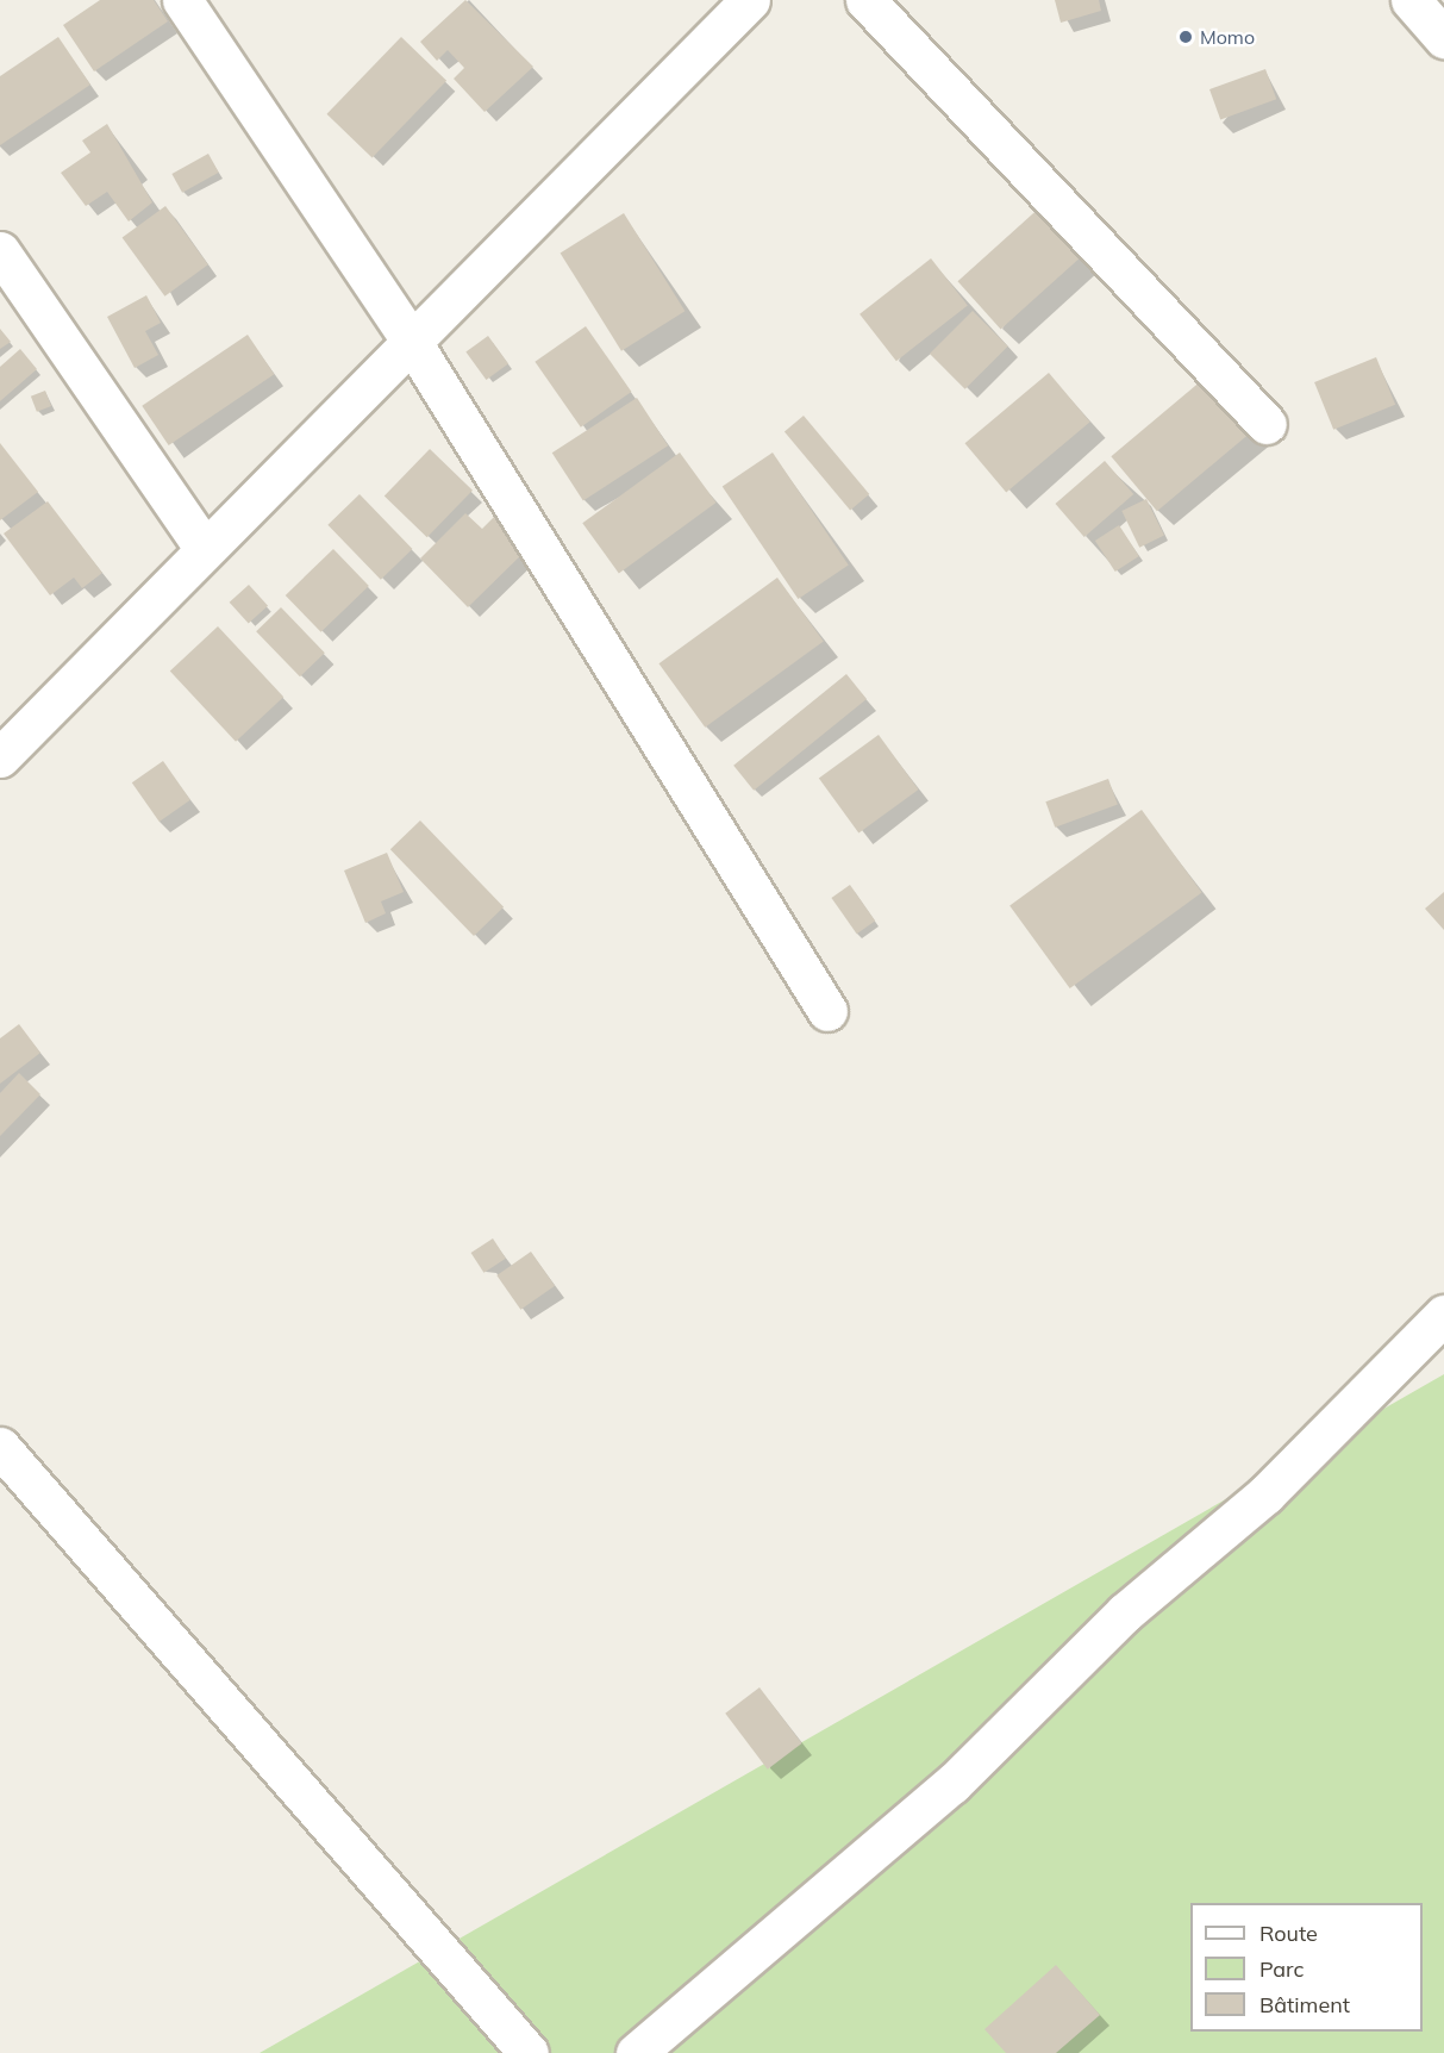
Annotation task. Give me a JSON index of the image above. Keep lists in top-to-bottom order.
{
  "places": ["Momo"],
  "legend": ["Route", "Parc", "Bâtiment"]
}
